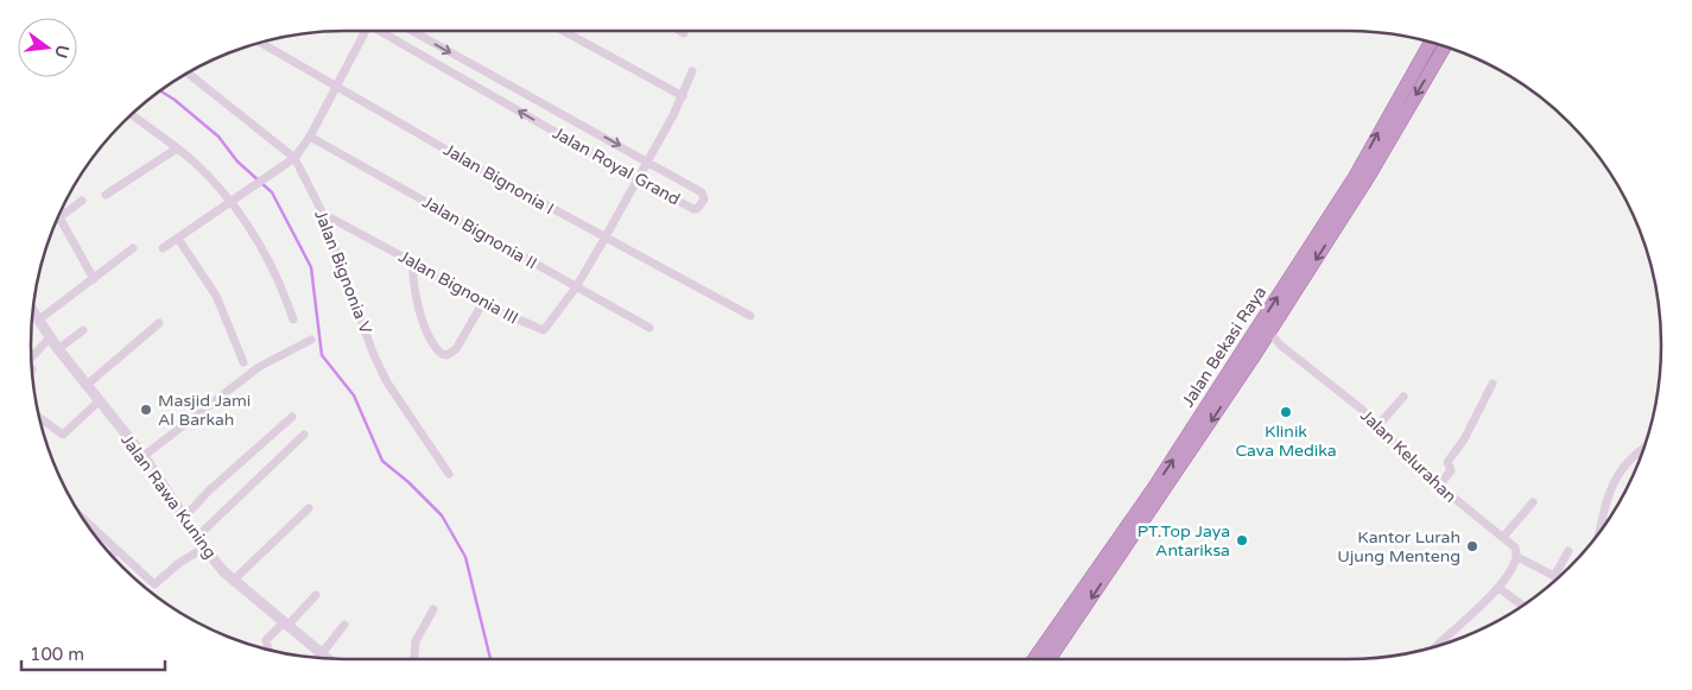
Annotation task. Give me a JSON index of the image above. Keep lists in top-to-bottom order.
{
  "streets": {
    "highway": ["Jalan Bekasi Raya"],
    "street": [
      "Jalan Royal Grand",
      "Jalan Bignonia I",
      "Jalan Bignonia II",
      "Jalan Bignonia V",
      "Jalan Bignonia III",
      "Jalan Kelurahan",
      "Jalan Rawa Kuning"
    ]
  },
  "crossings": [
    ["Jalan Royal Grand", "Jalan Bignonia I"],
    ["Jalan Royal Grand", "Jalan Bignonia II"],
    ["Jalan Royal Grand", "Jalan Bignonia V"],
    ["Jalan Royal Grand", "Jalan Bignonia III"],
    ["Jalan Bignonia I", "Jalan Bignonia III"],
    ["Jalan Bignonia II", "Jalan Bignonia III"],
    ["Jalan Bignonia V", "Jalan Bignonia III"],
    ["Jalan Bekasi Raya", "Jalan Kelurahan"]
  ],
  "places": [
    "Masjid Jami Al Barkah",
    "Klinik Cava Medika",
    "PT.Top Jaya Antariksa",
    "Kantor Lurah Ujung Menteng"
  ],
  "scale_bar": "100 m",
  "north": "right"
}
